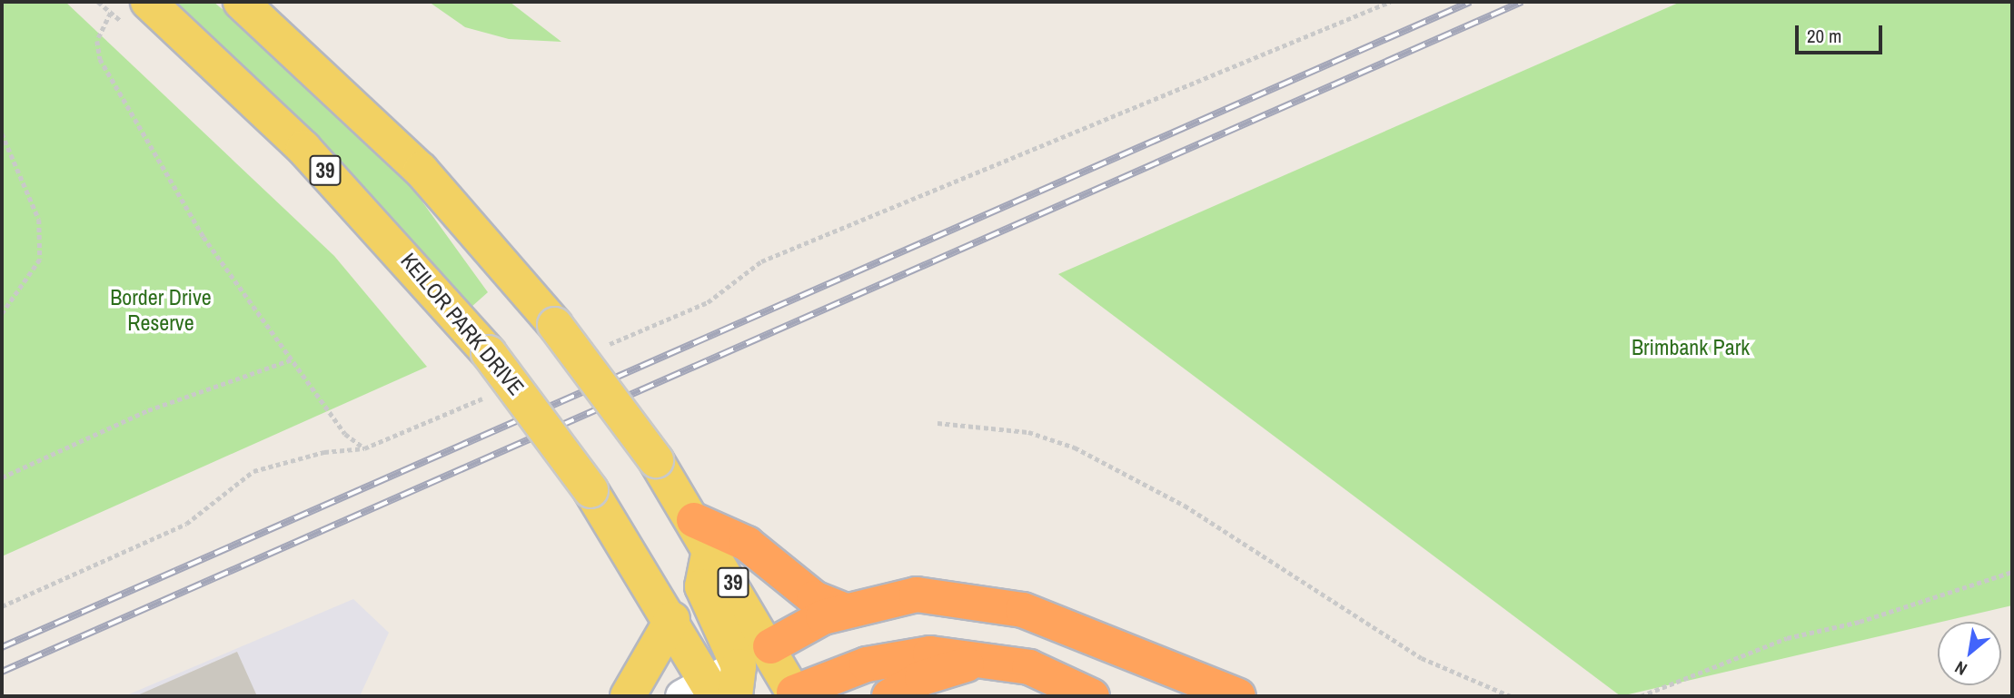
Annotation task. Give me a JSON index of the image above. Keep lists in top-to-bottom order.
{
  "streets": {
    "main road": ["39", "KEILOR PARK DRIVE"]
  },
  "parks": ["Border Drive Reserve", "Brimbank Park"],
  "scale_bar": "20 m",
  "north": "bottom left"
}
